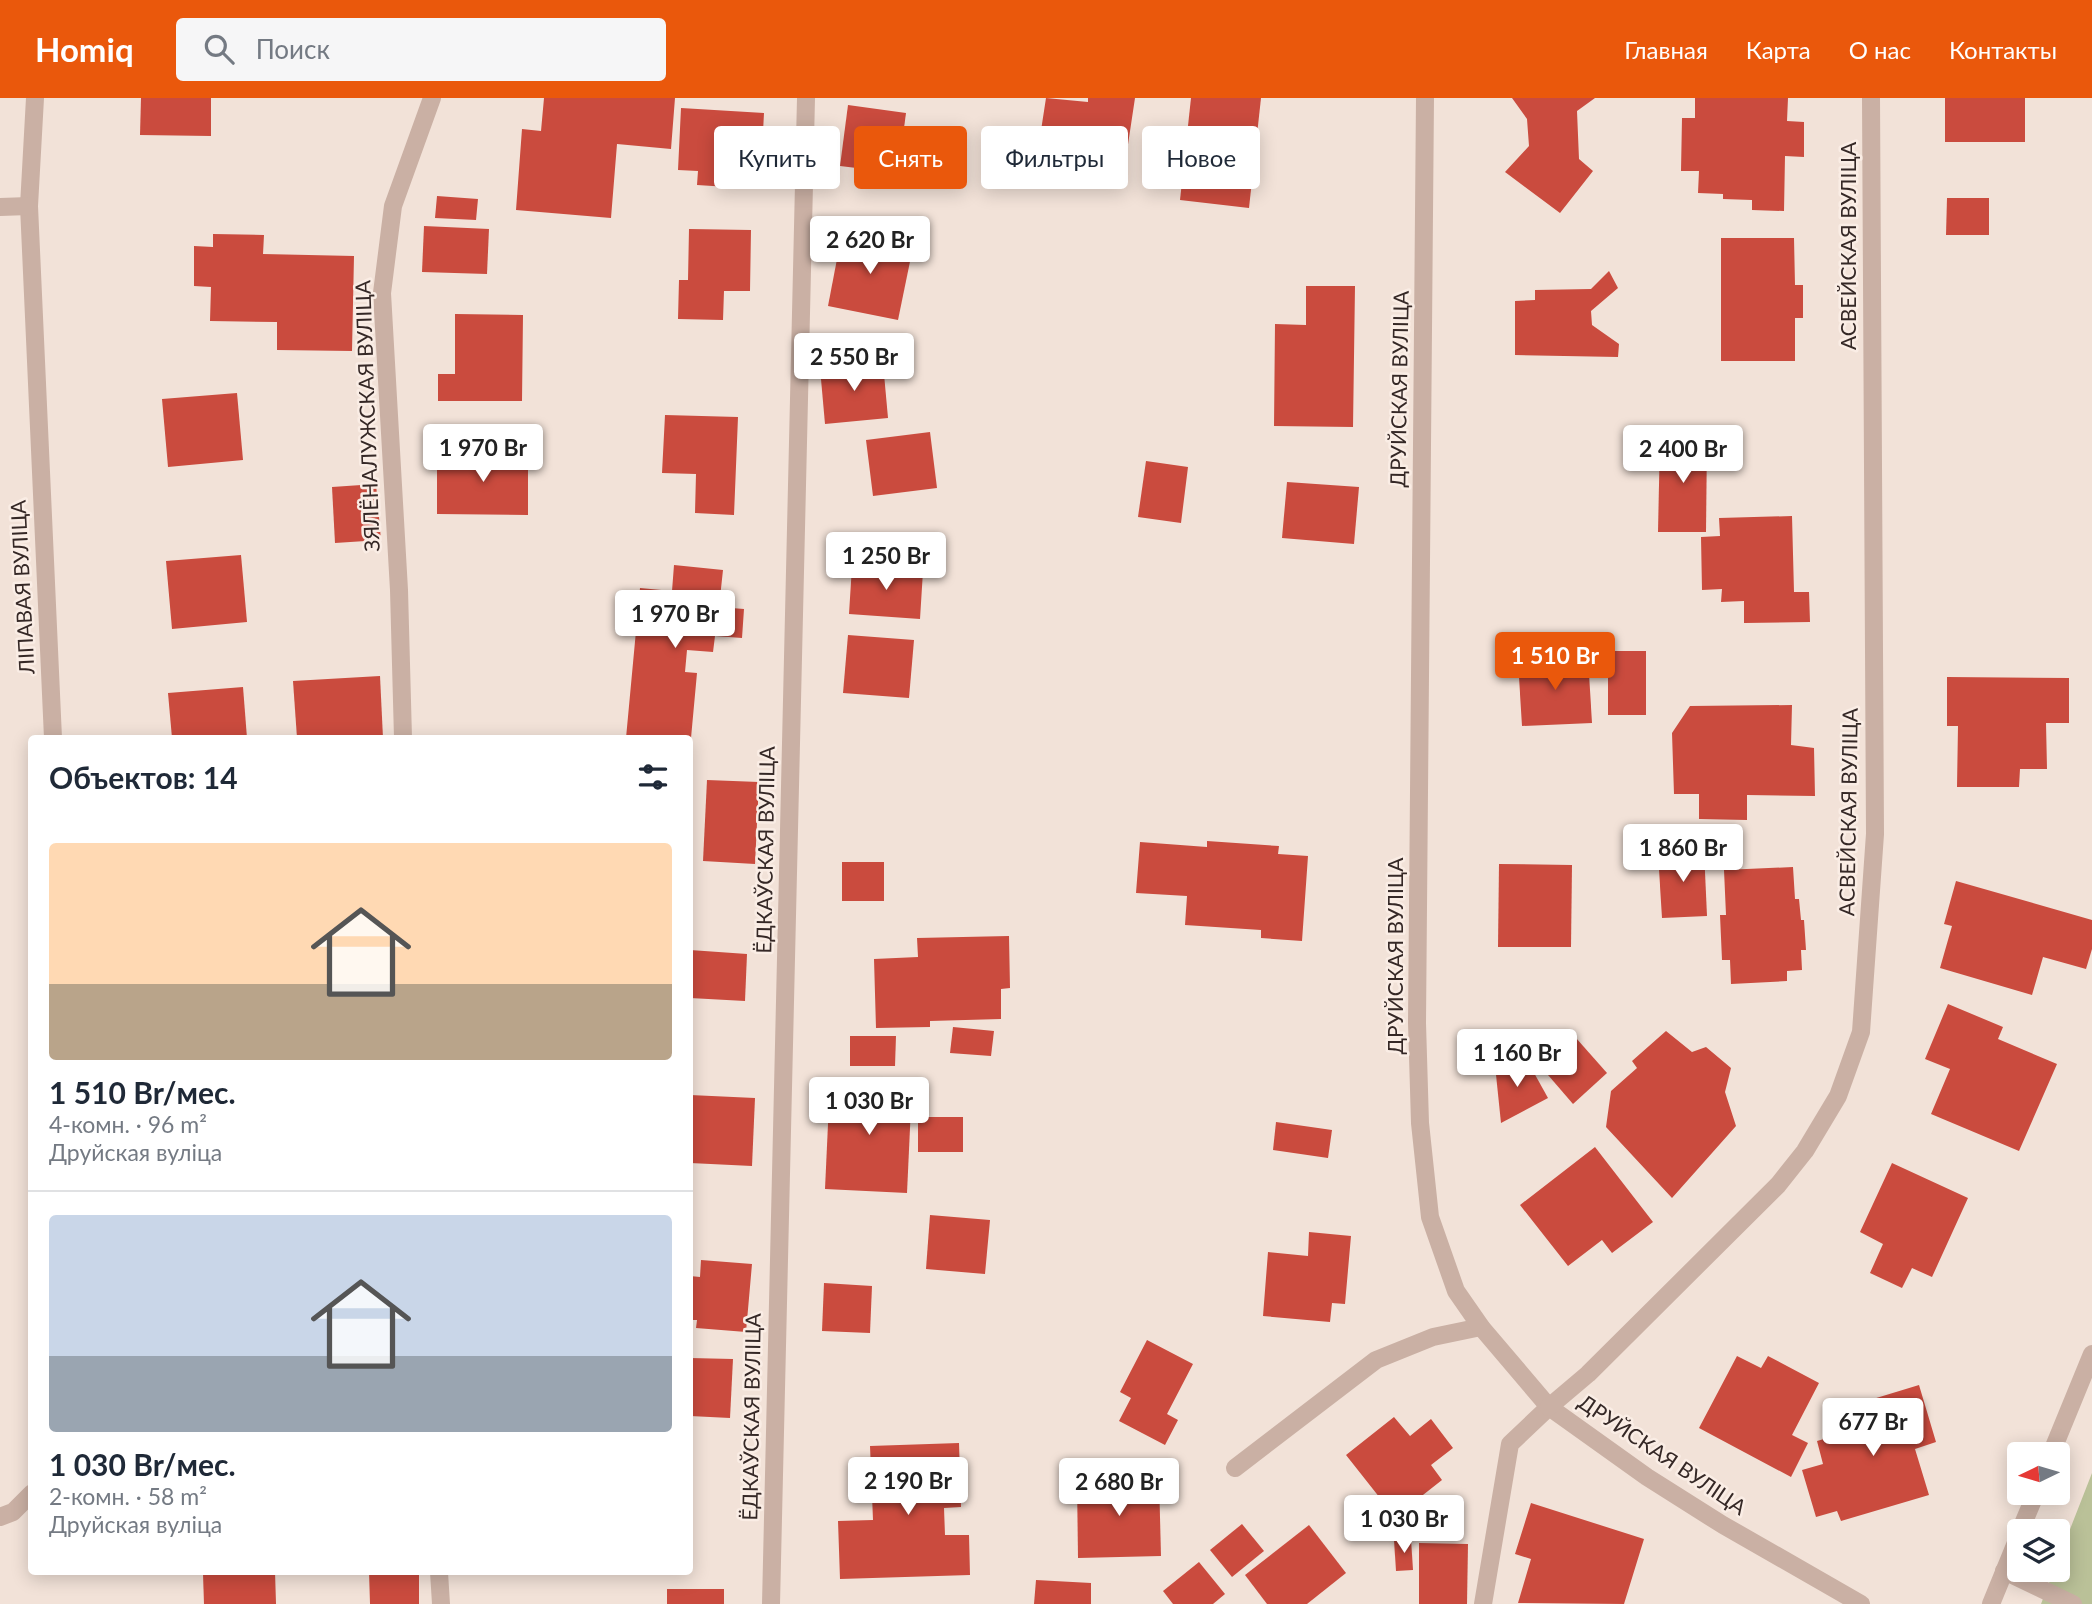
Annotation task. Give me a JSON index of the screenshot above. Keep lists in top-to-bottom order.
{
  "streets": {
    "street": [
      "АСВЕЙСКАЯ ВУЛІЦА",
      "ДРУЙСКАЯ ВУЛІЦА",
      "ЗЯЛЁНАЛУЖСКАЯ ВУЛІЦА",
      "ЛІПАВАЯ ВУЛІЦА",
      "ЁДКАЎСКАЯ ВУЛІЦА"
    ]
  },
  "crossings": [
    ["АСВЕЙСКАЯ ВУЛІЦА", "ДРУЙСКАЯ ВУЛІЦА"]
  ],
  "north": "left",
  "page": {
    "header": "Homiq",
    "search": "Поиск",
    "nav": [
      "Главная",
      "Карта",
      "О нас",
      "Контакты"
    ],
    "chip": [
      "Купить",
      "Снять",
      "Фильтры",
      "Новое"
    ],
    "price": [
      "2 620 Br",
      "2 550 Br",
      "1 970 Br",
      "2 400 Br",
      "1 250 Br",
      "1 970 Br",
      "1 510 Br",
      "1 860 Br",
      "1 160 Br",
      "1 030 Br",
      "677 Br",
      "2 190 Br",
      "2 680 Br",
      "1 030 Br"
    ],
    "heading": "Объектов: 14",
    "list": [
      {
        "name": "1 510 Br/мес.",
        "note": "4-комн. · 96 m² · Друйская вуліца"
      },
      {
        "name": "1 030 Br/мес.",
        "note": "2-комн. · 58 m² · Друйская вуліца"
      }
    ]
  }
}
